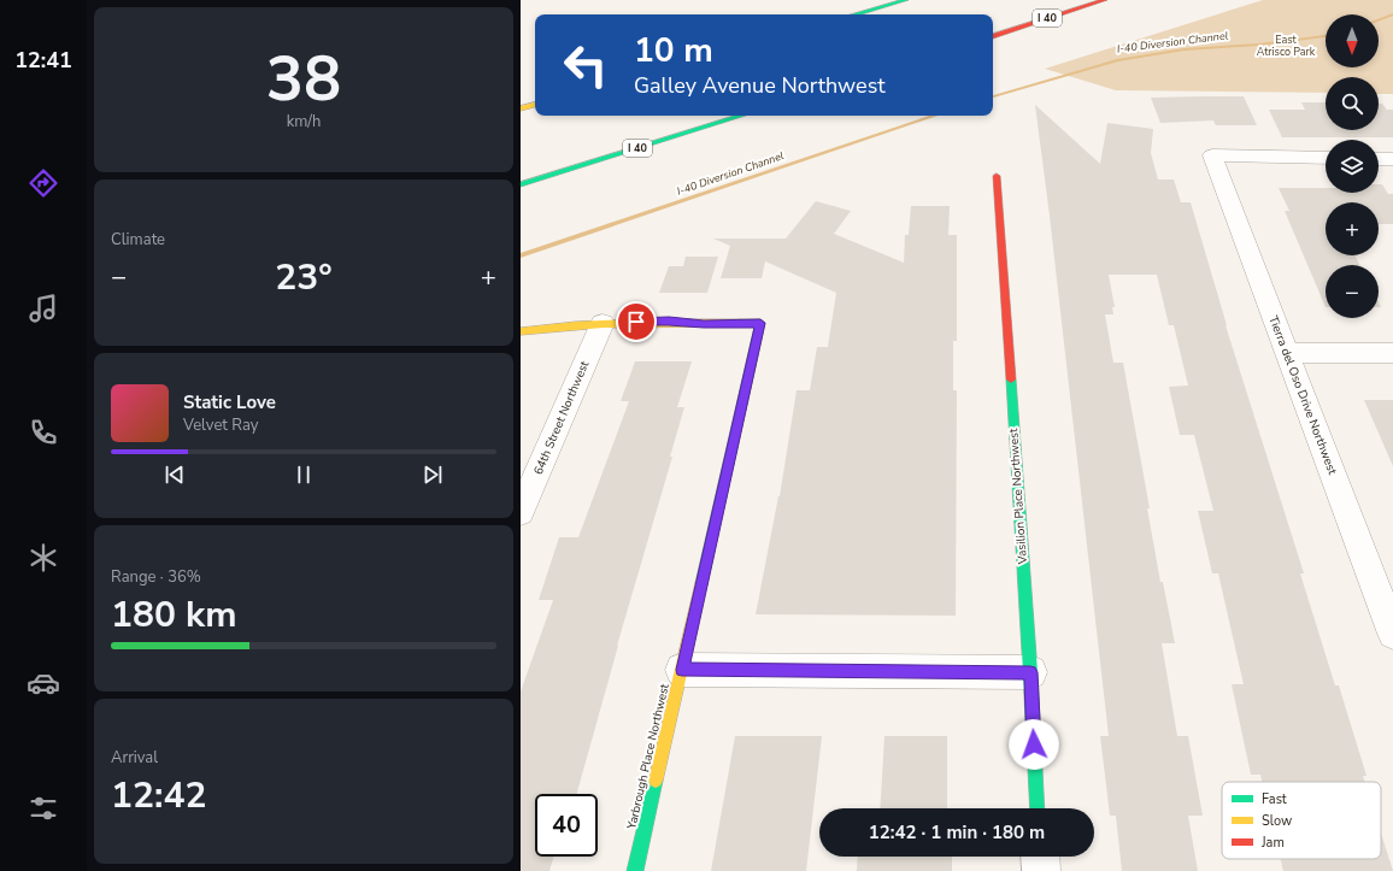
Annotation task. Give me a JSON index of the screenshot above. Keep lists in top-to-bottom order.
{
  "streets": {
    "main road": ["I 40", "Vasilion Place Northwest", "Yarbrough Place Northwest"],
    "street": ["Tierra del Oso Drive Northwest", "64th Street Northwest"]
  },
  "crossings": [
    ["64th Street Northwest", "Yarbrough Place Northwest"]
  ],
  "water": ["I-40 Diversion Channel"],
  "parks": ["East Atrisco Park"],
  "legend": ["Fast", "Slow", "Jam"],
  "north": "bottom",
  "page": {
    "tabs": "12:41",
    "tile": [
      ["38", "km/h"],
      "Climate",
      ["Range · 36%", "180 km"],
      ["Arrival", "12:42"]
    ],
    "map_buttons": ["+", "−"],
    "turn": ["10 m", "Galley Avenue Northwest"],
    "heat": ["−", "23°", "+"],
    "song": ["Static Love", "Velvet Ray"],
    "limit": "40",
    "trip": "12:42 · 1 min · 180 m"
  }
}
